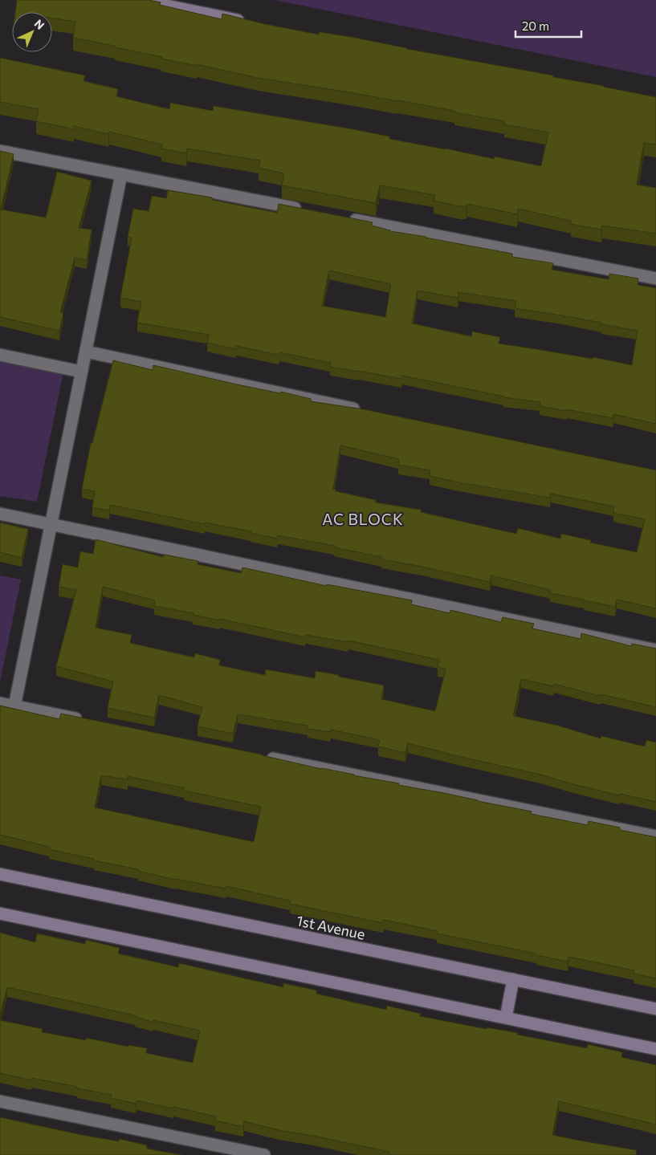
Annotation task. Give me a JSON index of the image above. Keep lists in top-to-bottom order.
{
  "streets": {
    "main road": ["1st Avenue"]
  },
  "districts": ["AC BLOCK"],
  "scale_bar": "20 m",
  "north": "top right"
}
